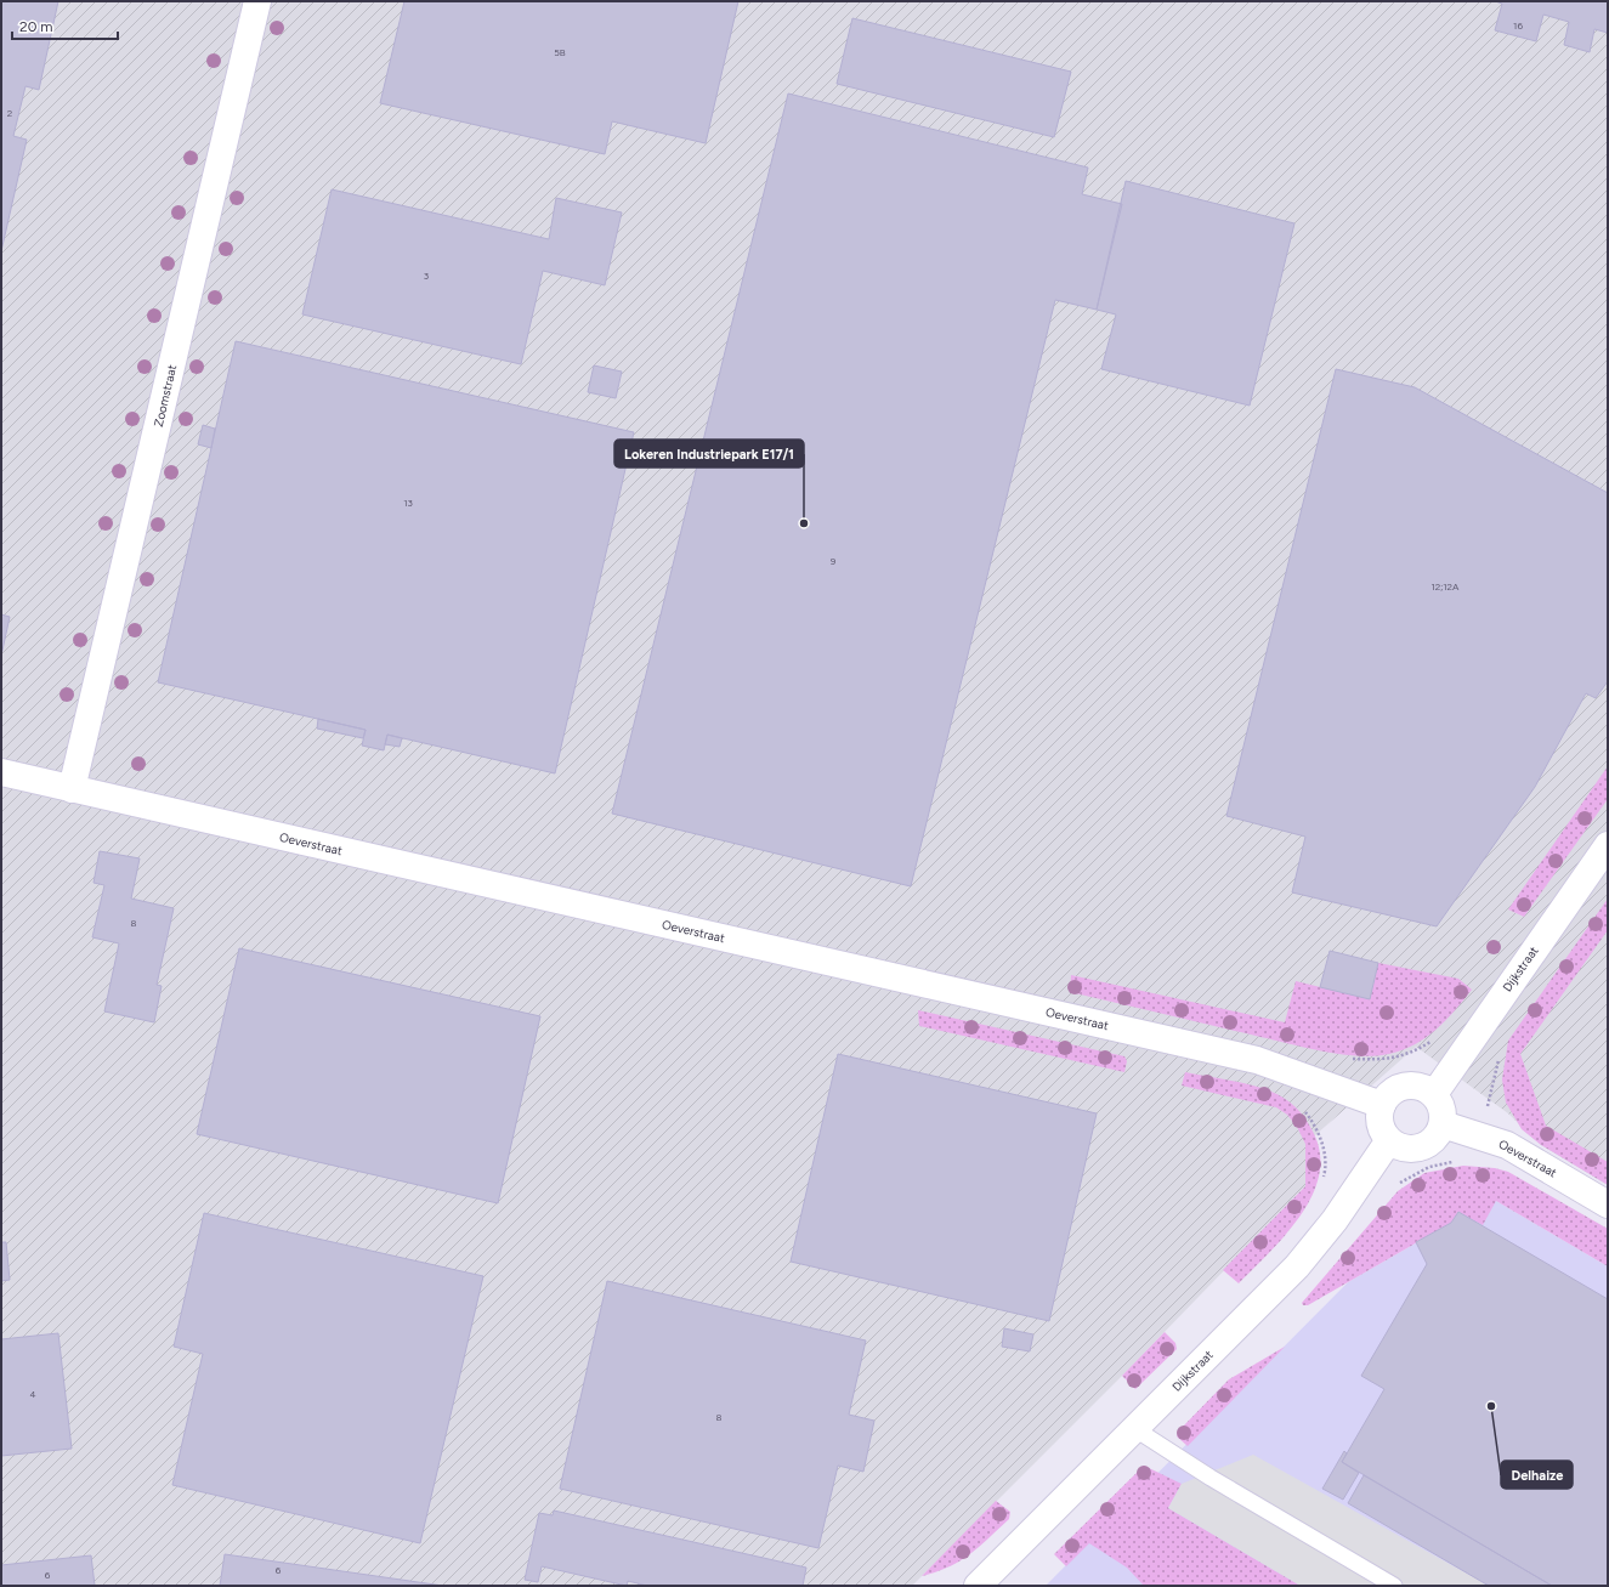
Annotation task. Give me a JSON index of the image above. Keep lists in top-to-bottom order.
{
  "streets": {
    "street": ["Zoomstraat", "Oeverstraat", "Dijkstraat"]
  },
  "crossings": [
    ["Zoomstraat", "Oeverstraat"],
    ["Oeverstraat", "Dijkstraat"]
  ],
  "places": ["Lokeren Industriepark E17/1", "Delhaize"],
  "house_numbers": [
    "16",
    "5B",
    "2",
    "3",
    "13",
    "9",
    "12;12A",
    "8",
    "4",
    "8",
    "6",
    "6"
  ],
  "scale_bar": "20 m"
}
